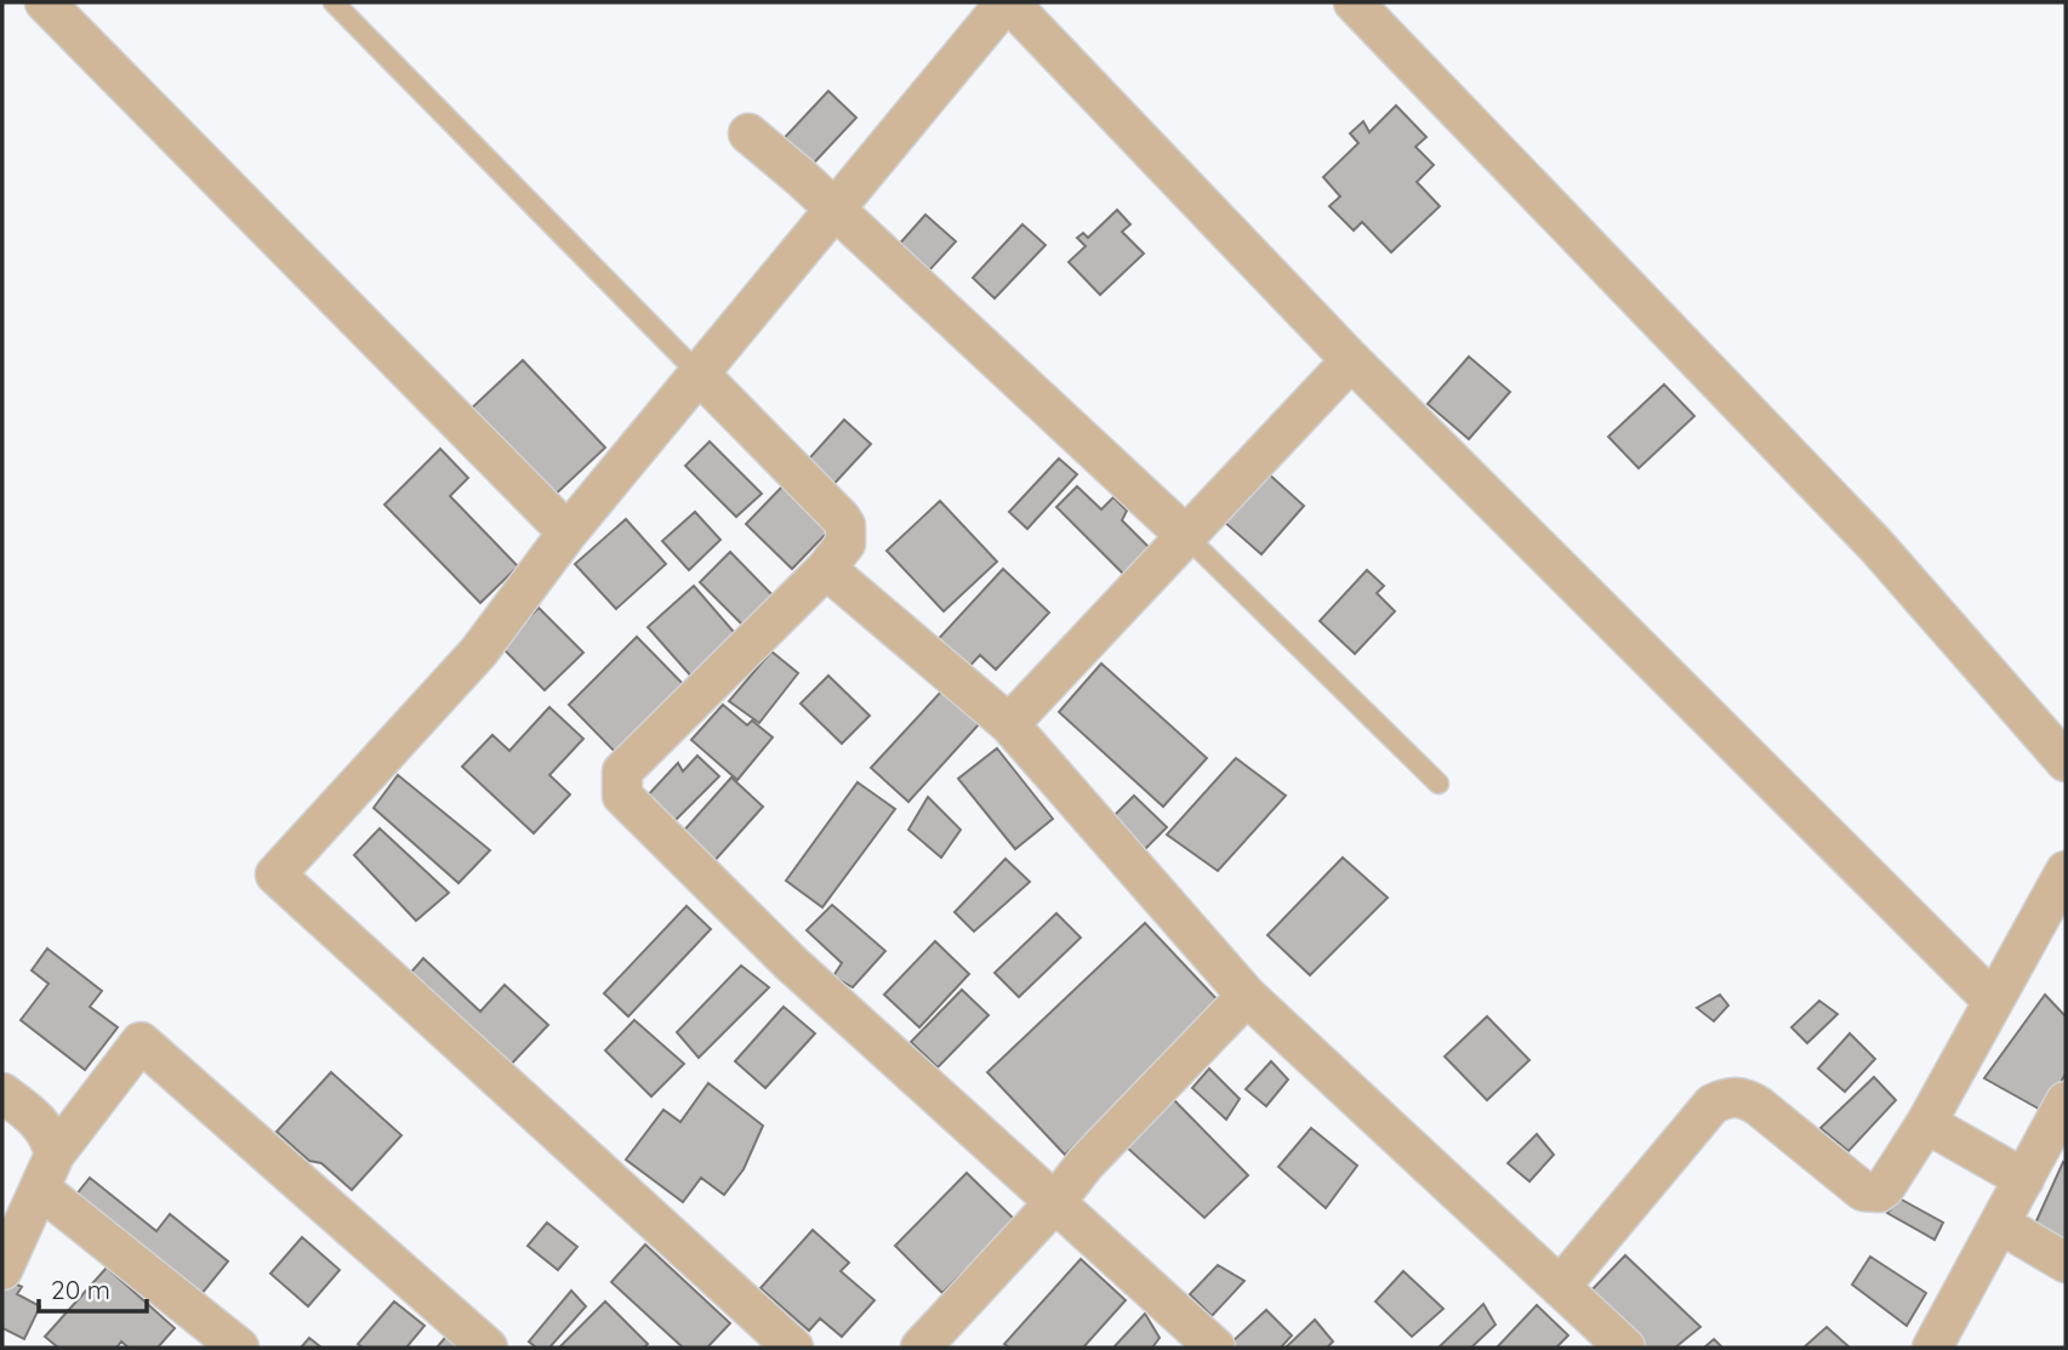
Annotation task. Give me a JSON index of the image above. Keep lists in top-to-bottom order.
{
  "scale_bar": "20 m"
}
